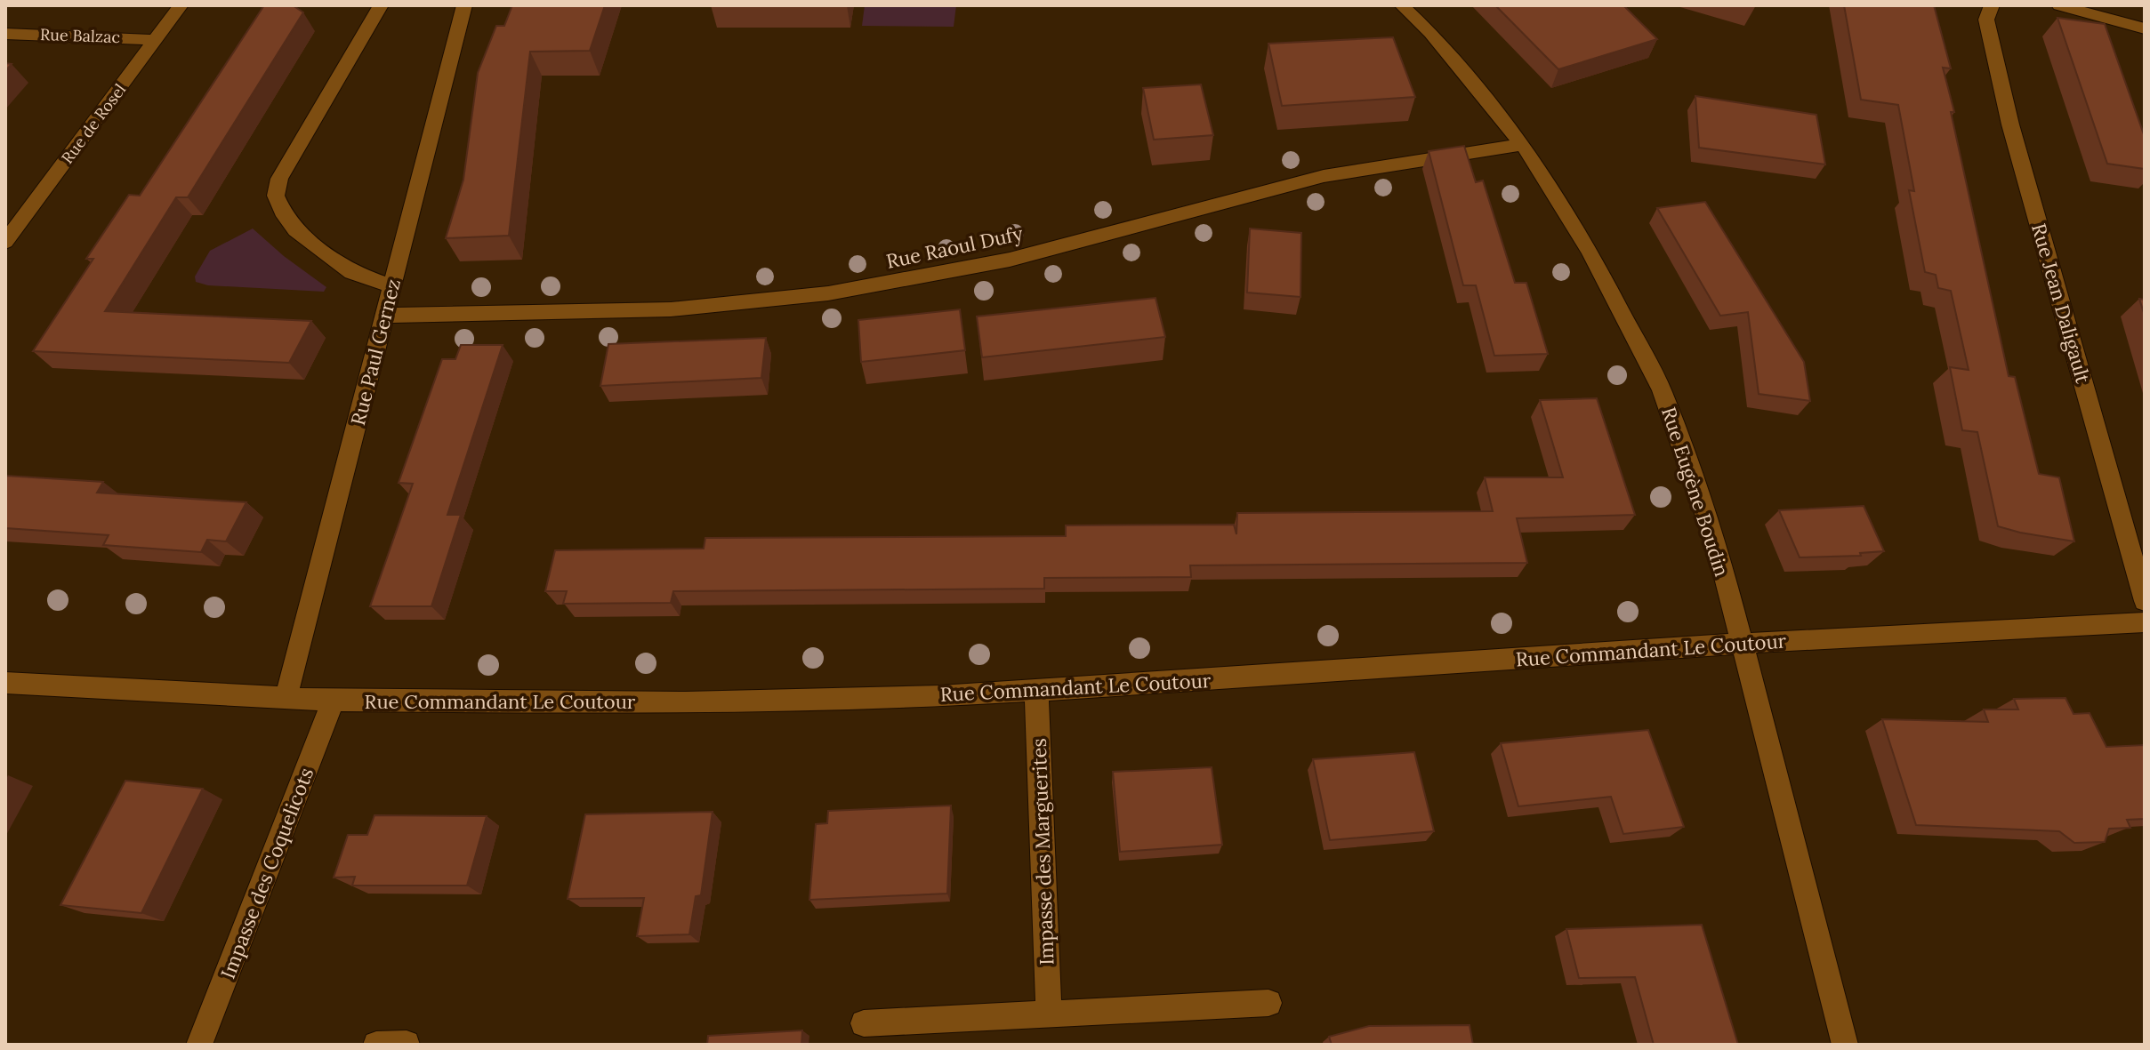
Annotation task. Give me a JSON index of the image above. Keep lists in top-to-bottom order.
{
  "streets": {
    "street": [
      "Rue Balzac",
      "Rue de Rosel",
      "Rue Raoul Dufy",
      "Rue Jean Daligault",
      "Rue Paul Gernez",
      "Rue Eugène Boudin",
      "Rue Commandant Le Coutour",
      "Impasse des Marguerites",
      "Impasse des Coquelicots"
    ]
  },
  "crossings": [
    ["Rue Balzac", "Rue de Rosel"],
    ["Rue Raoul Dufy", "Rue Paul Gernez"],
    ["Rue Raoul Dufy", "Rue Eugène Boudin"],
    ["Rue Paul Gernez", "Rue Commandant Le Coutour"],
    ["Rue Eugène Boudin", "Rue Commandant Le Coutour"],
    ["Rue Commandant Le Coutour", "Impasse des Marguerites"],
    ["Rue Commandant Le Coutour", "Impasse des Coquelicots"]
  ]
}
